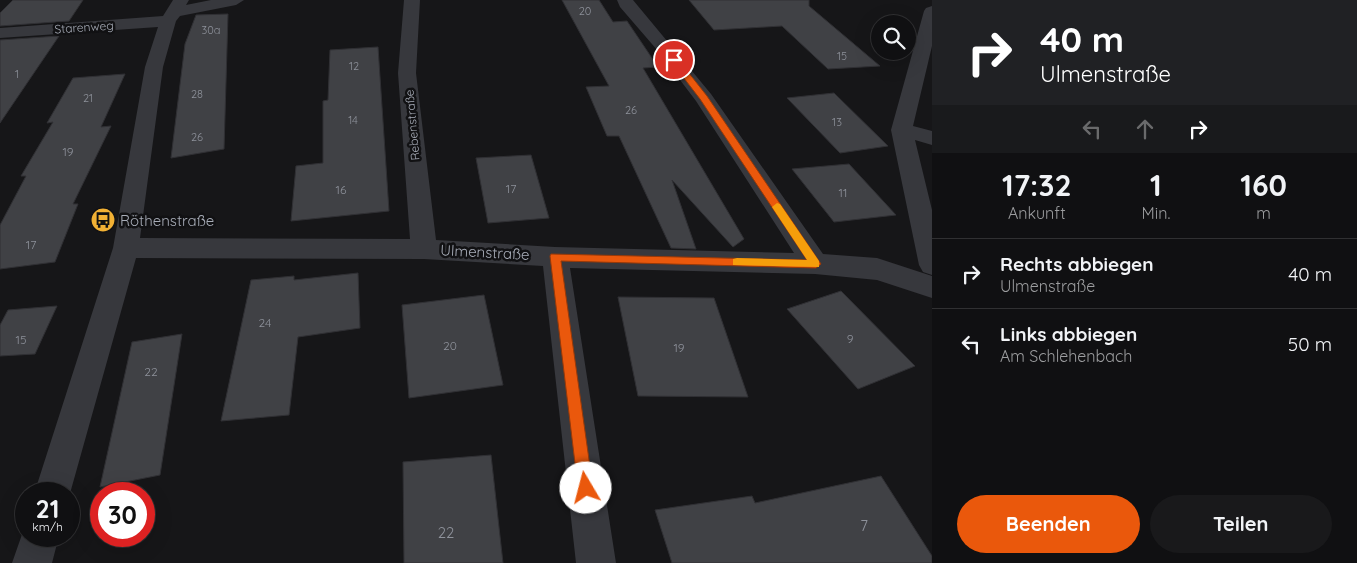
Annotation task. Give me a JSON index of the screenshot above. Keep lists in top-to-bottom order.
{
  "streets": {
    "street": ["Starenweg", "Rebenstraße", "Ulmenstraße"]
  },
  "crossings": [
    ["Rebenstraße", "Ulmenstraße"]
  ],
  "places": {
    "bus stop": ["Röthenstraße"]
  },
  "house_numbers": [
    "20",
    "30a",
    "15",
    "12",
    "1",
    "28",
    "21",
    "26",
    "14",
    "13",
    "26",
    "19",
    "17",
    "16",
    "11",
    "17",
    "24",
    "9",
    "15",
    "20",
    "19",
    "22",
    "7",
    "22"
  ],
  "page": {
    "turn": ["40 m", "Ulmenstraße"],
    "eta": [
      "17:32",
      "Ankunft",
      "1",
      "Min.",
      "160",
      "m"
    ],
    "list": [
      {
        "name": "Rechts abbiegen",
        "note": "Ulmenstraße",
        "value": "40 m"
      },
      {
        "name": "Links abbiegen",
        "note": "Am Schlehenbach",
        "value": "50 m"
      }
    ],
    "speed": "21 km/h",
    "limit": "30",
    "buttons": ["Beenden", "Teilen"]
  }
}
